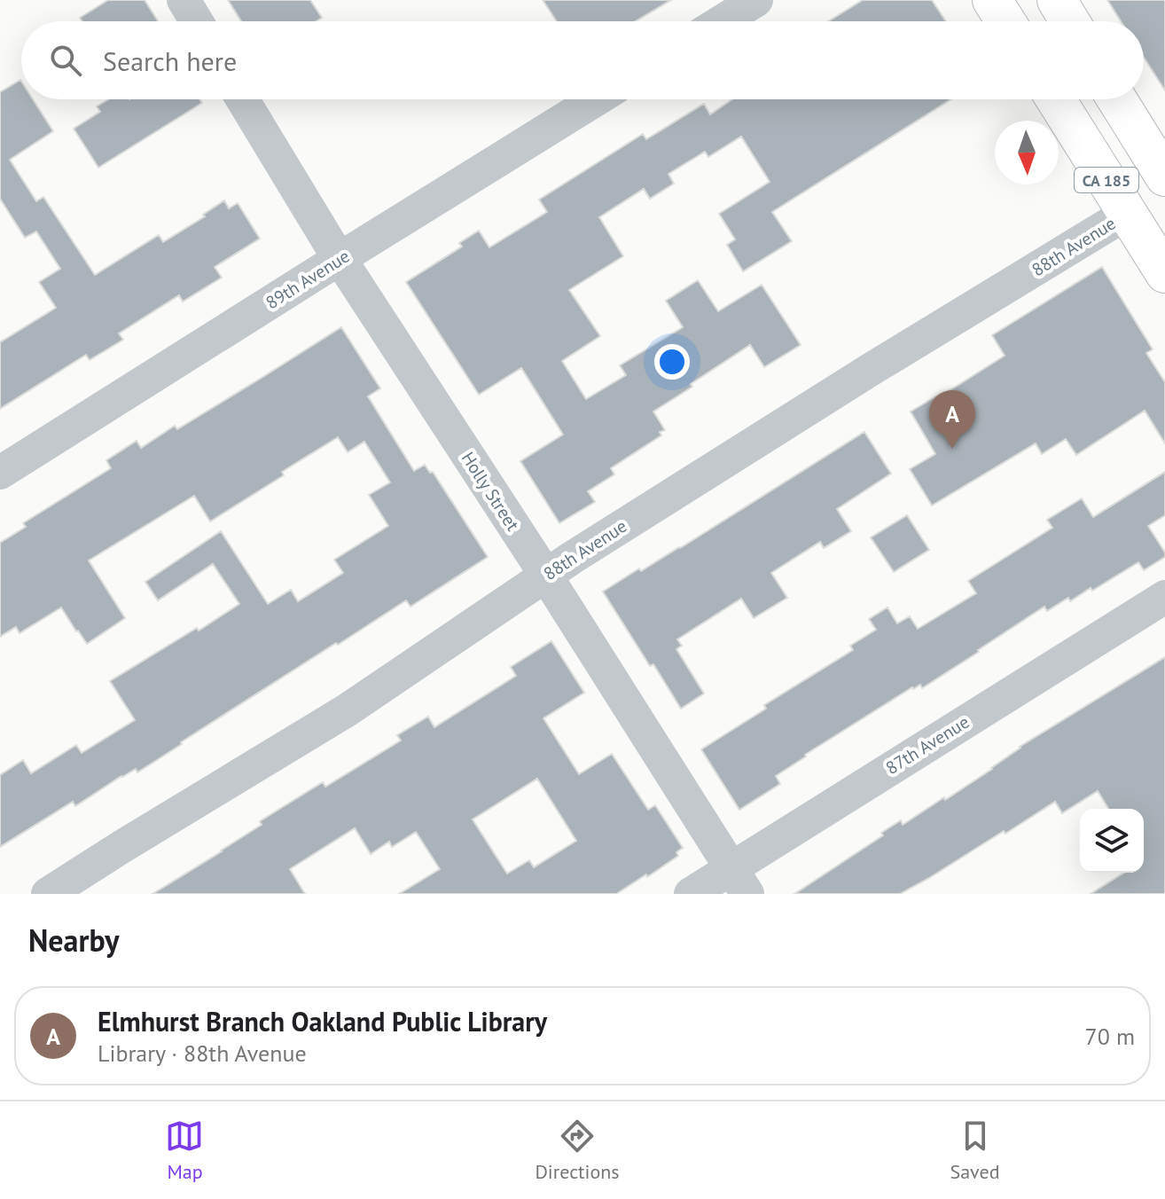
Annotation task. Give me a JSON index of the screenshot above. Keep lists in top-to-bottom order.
{
  "streets": {
    "main road": ["CA 185"],
    "street": [
      "88th Avenue",
      "89th Avenue",
      "Holly Street",
      "87th Avenue"
    ]
  },
  "crossings": [
    ["CA 185", "88th Avenue"],
    ["88th Avenue", "Holly Street"],
    ["89th Avenue", "Holly Street"],
    ["Holly Street", "87th Avenue"]
  ],
  "north": "bottom",
  "page": {
    "search": "Search here",
    "pins": "A",
    "heading": "Nearby",
    "list": [
      {
        "mark": "A",
        "name": "Elmhurst Branch Oakland Public Library",
        "note": "Library · 88th Avenue",
        "value": "70 m"
      }
    ],
    "nav": ["Map", "Directions", "Saved"]
  }
}
